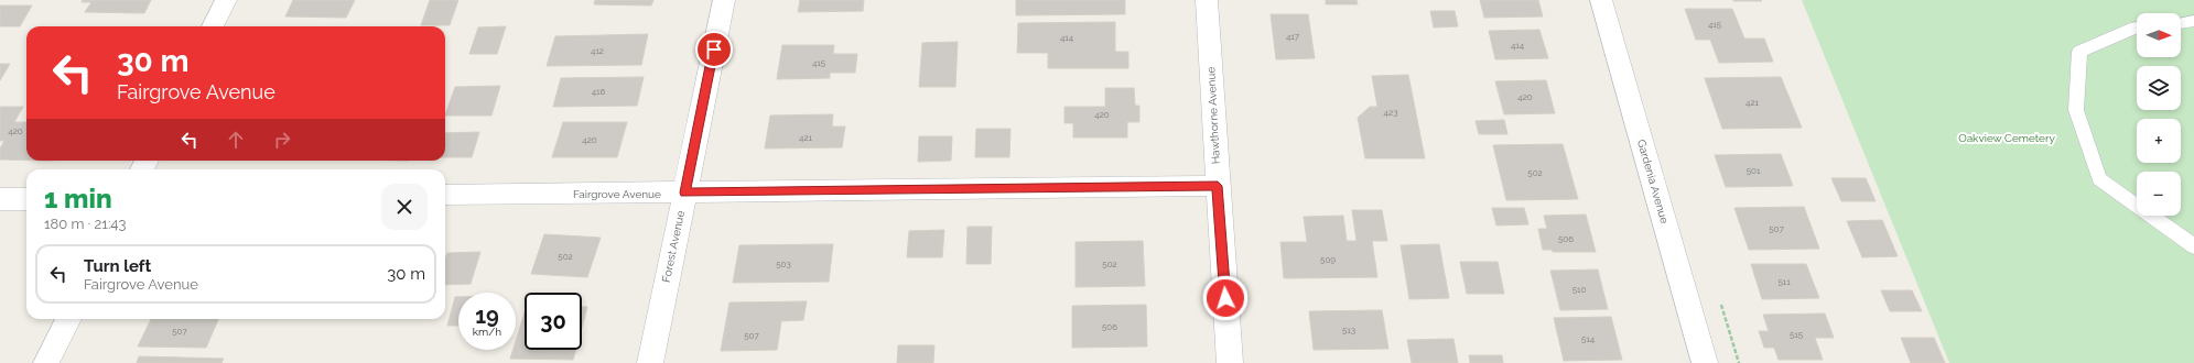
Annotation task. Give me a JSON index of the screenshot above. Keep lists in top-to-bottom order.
{
  "streets": {
    "street": [
      "Hawthorne Avenue",
      "Gardenia Avenue",
      "Fairgrove Avenue",
      "Forest Avenue"
    ]
  },
  "crossings": [
    ["Hawthorne Avenue", "Fairgrove Avenue"],
    ["Fairgrove Avenue", "Forest Avenue"]
  ],
  "parks": ["Oakview Cemetery"],
  "house_numbers": [
    "415",
    "417",
    "414",
    "414",
    "412",
    "415",
    "416",
    "420",
    "421",
    "423",
    "420",
    "420",
    "421",
    "420",
    "501",
    "502",
    "507",
    "506",
    "502",
    "509",
    "503",
    "502",
    "511",
    "510",
    "506",
    "513",
    "507",
    "515",
    "507",
    "514"
  ],
  "north": "right",
  "page": {
    "map_buttons": ["+", "−"],
    "turn": ["30 m", "Fairgrove Avenue"],
    "heading": ["1 min", "180 m · 21:43"],
    "list": [
      {
        "name": "Turn left",
        "note": "Fairgrove Avenue",
        "value": "30 m"
      }
    ],
    "speed": "19 km/h",
    "limit": "30"
  }
}
